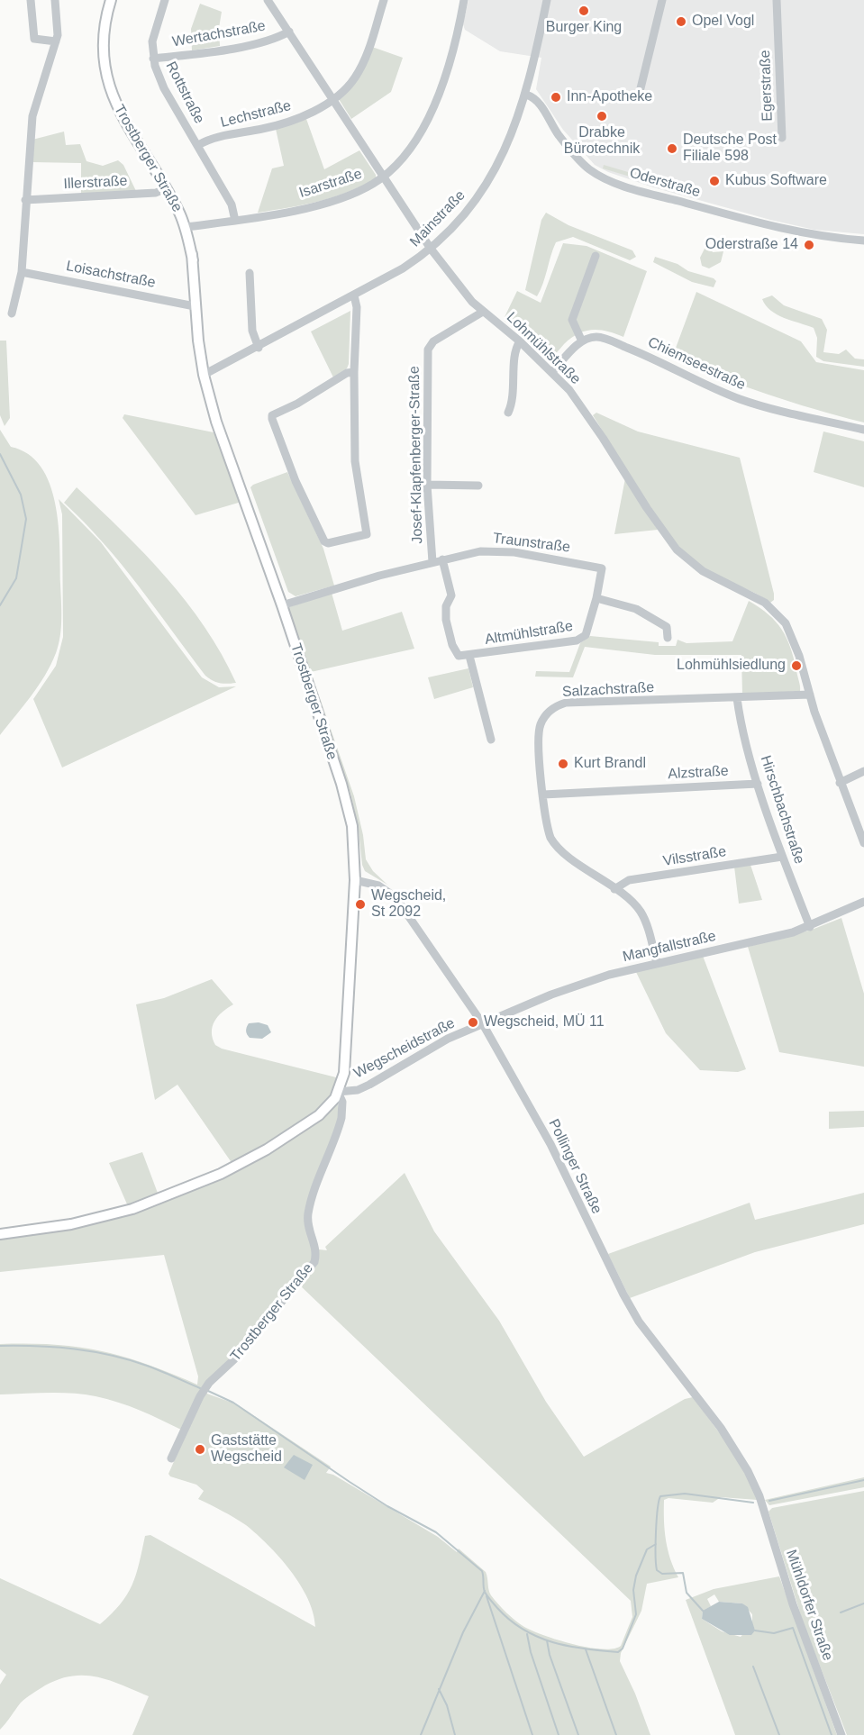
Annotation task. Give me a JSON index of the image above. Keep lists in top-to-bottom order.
{
  "streets": {
    "main road": ["Trostberger Straße"],
    "street": [
      "Wertachstraße",
      "Egerstraße",
      "Rottstraße",
      "Lechstraße",
      "Illerstraße",
      "Oderstraße",
      "Isarstraße",
      "Mainstraße",
      "Loisachstraße",
      "Lohmühlstraße",
      "Chiemseestraße",
      "Josef-Klapfenberger-Straße",
      "Traunstraße",
      "Altmühlstraße",
      "Salzachstraße",
      "Alzstraße",
      "Hirschbachstraße",
      "Vilsstraße",
      "Mangfallstraße",
      "Wegscheidstraße",
      "Pollinger Straße",
      "Mühldorfer Straße"
    ]
  },
  "crossings": [
    ["Wertachstraße", "Rottstraße"],
    ["Wertachstraße", "Lohmühlstraße"],
    ["Rottstraße", "Lechstraße"],
    ["Rottstraße", "Isarstraße"],
    ["Lechstraße", "Lohmühlstraße"],
    ["Trostberger Straße", "Illerstraße"],
    ["Trostberger Straße", "Isarstraße"],
    ["Trostberger Straße", "Mainstraße"],
    ["Trostberger Straße", "Loisachstraße"],
    ["Trostberger Straße", "Traunstraße"],
    ["Trostberger Straße", "Wegscheidstraße"],
    ["Trostberger Straße", "Pollinger Straße"],
    ["Oderstraße", "Mainstraße"],
    ["Isarstraße", "Lohmühlstraße"],
    ["Mainstraße", "Lohmühlstraße"],
    ["Lohmühlstraße", "Josef-Klapfenberger-Straße"],
    ["Lohmühlstraße", "Salzachstraße"],
    ["Josef-Klapfenberger-Straße", "Traunstraße"],
    ["Traunstraße", "Altmühlstraße"],
    ["Salzachstraße", "Alzstraße"],
    ["Salzachstraße", "Hirschbachstraße"],
    ["Salzachstraße", "Vilsstraße"],
    ["Salzachstraße", "Mangfallstraße"],
    ["Alzstraße", "Hirschbachstraße"],
    ["Hirschbachstraße", "Vilsstraße"],
    ["Hirschbachstraße", "Mangfallstraße"],
    ["Mangfallstraße", "Wegscheidstraße"],
    ["Mangfallstraße", "Pollinger Straße"],
    ["Wegscheidstraße", "Pollinger Straße"],
    ["Pollinger Straße", "Mühldorfer Straße"]
  ],
  "places": [
    "Burger King",
    "Opel Vogl",
    "Inn-Apotheke",
    "Drabke Bürotechnik",
    "Deutsche Post Filiale 598",
    "Kubus Software",
    "Oderstraße 14",
    "Lohmühlsiedlung",
    "Kurt Brandl",
    "Wegscheid, St 2092",
    "Wegscheid, MÜ 11",
    "Gaststätte Wegscheid"
  ]
}
